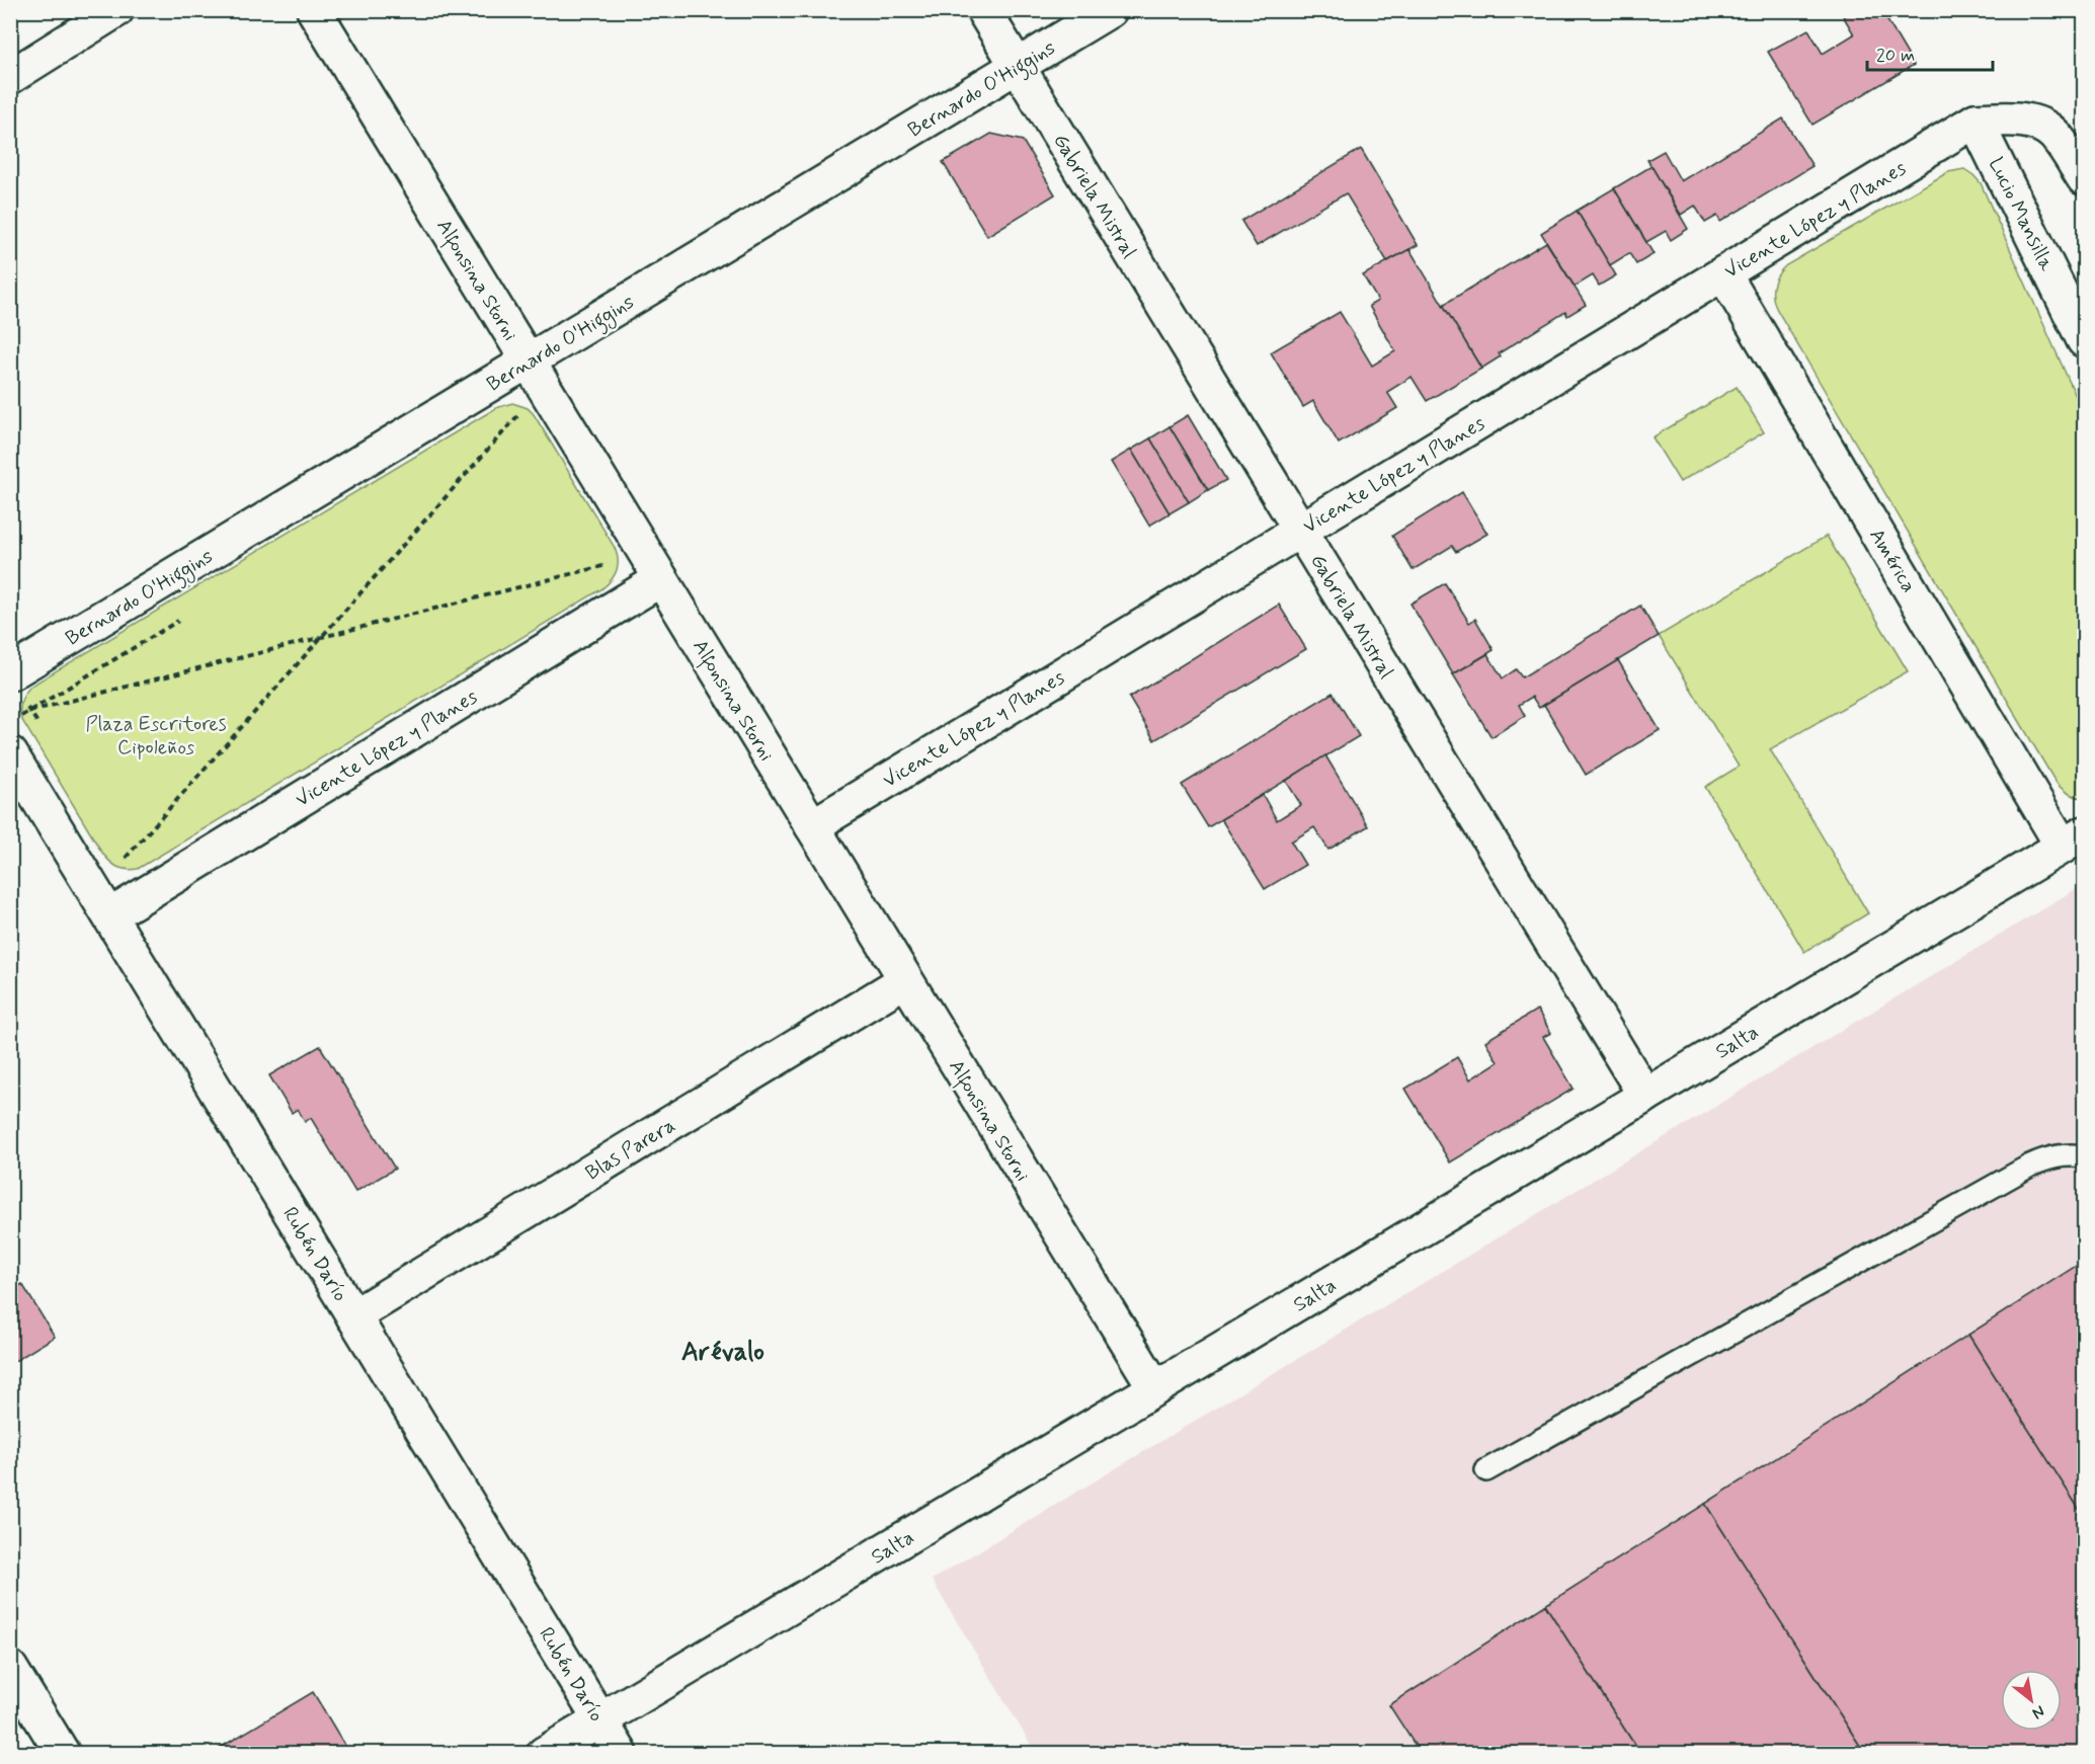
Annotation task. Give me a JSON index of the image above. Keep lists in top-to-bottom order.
{
  "streets": {
    "street": [
      "Bernardo O'Higgins",
      "Gabriela Mistral",
      "Lucio Mansilla",
      "Vicente López y Planes",
      "Alfonsina Storni",
      "América",
      "Salta",
      "Blas Parera",
      "Rubén Darío"
    ]
  },
  "crossings": [
    ["Bernardo O'Higgins", "Gabriela Mistral"],
    ["Bernardo O'Higgins", "Alfonsina Storni"],
    ["Gabriela Mistral", "Vicente López y Planes"],
    ["Gabriela Mistral", "Salta"],
    ["Lucio Mansilla", "Vicente López y Planes"],
    ["Vicente López y Planes", "Alfonsina Storni"],
    ["Vicente López y Planes", "América"],
    ["Vicente López y Planes", "Rubén Darío"],
    ["Alfonsina Storni", "Salta"],
    ["Alfonsina Storni", "Blas Parera"],
    ["América", "Salta"],
    ["Salta", "Rubén Darío"],
    ["Blas Parera", "Rubén Darío"]
  ],
  "districts": ["Arévalo"],
  "parks": ["Plaza Escritores Cipoleños"],
  "scale_bar": "20 m",
  "north": "bottom right"
}
